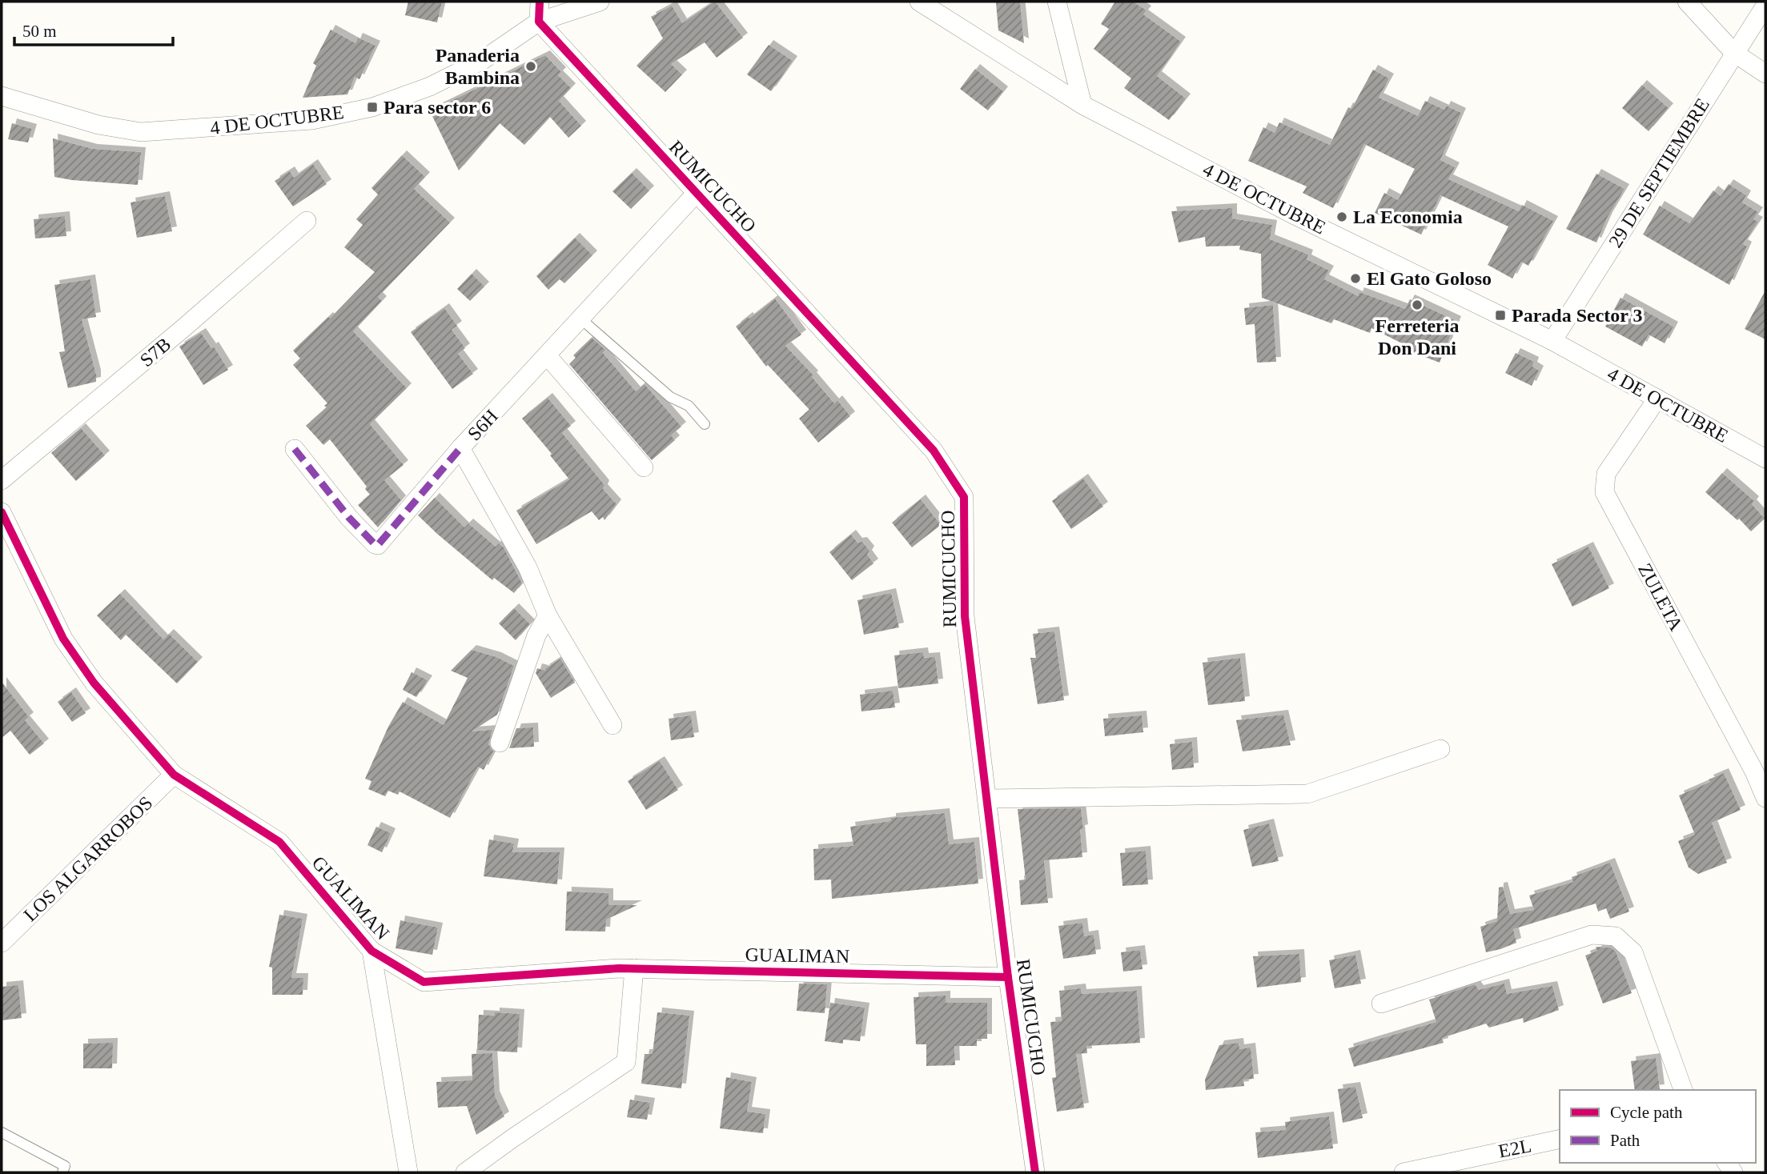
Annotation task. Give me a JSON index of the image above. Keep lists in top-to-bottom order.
{
  "streets": {
    "street": [
      "4 DE OCTUBRE",
      "29 DE SEPTIEMBRE",
      "RUMICUCHO",
      "S7B",
      "S6H",
      "ZULETA",
      "LOS ALGARROBOS",
      "GUALIMAN",
      "E2L"
    ]
  },
  "crossings": [
    ["4 DE OCTUBRE", "29 DE SEPTIEMBRE"],
    ["4 DE OCTUBRE", "RUMICUCHO"],
    ["4 DE OCTUBRE", "ZULETA"],
    ["RUMICUCHO", "S6H"],
    ["RUMICUCHO", "GUALIMAN"],
    ["LOS ALGARROBOS", "GUALIMAN"]
  ],
  "places": {
    "other": [
      "Panaderia Bambina",
      "La Economia",
      "El Gato Goloso",
      "Ferreteria Don Dani"
    ],
    "transit": ["Para sector 6", "Parada Sector 3"]
  },
  "legend": ["Cycle path", "Path"],
  "scale_bar": "50 m"
}
